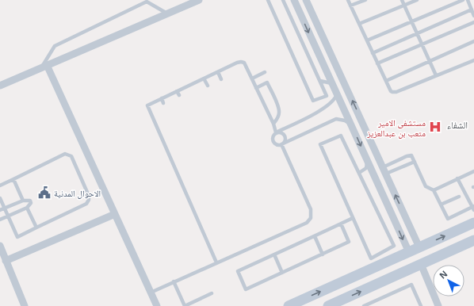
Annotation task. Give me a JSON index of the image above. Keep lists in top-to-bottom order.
{
  "districts": ["الشفاء"],
  "places": {
    "hospital": ["مستشفى الامير متعب بن عبدالعزيز"],
    "public building": ["الاحوال المدنية"]
  },
  "north": "top left"
}
